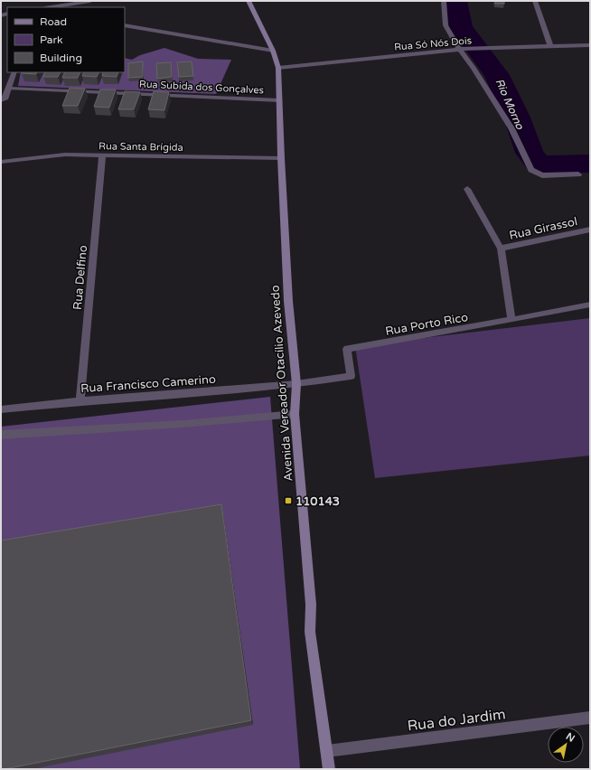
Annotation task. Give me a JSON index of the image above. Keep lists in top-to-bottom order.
{
  "streets": {
    "main road": ["Avenida Vereador Otacílio Azevedo"],
    "street": [
      "Rua Só Nós Dois",
      "Rua Subida dos Gonçalves",
      "Rua Santa Brígida",
      "Rua Girassol",
      "Rua Delfino",
      "Rua Porto Rico",
      "Rua Francisco Camerino",
      "Rua do Jardim"
    ]
  },
  "crossings": [
    ["Rua Só Nós Dois", "Avenida Vereador Otacílio Azevedo"],
    ["Rua Subida dos Gonçalves", "Avenida Vereador Otacílio Azevedo"],
    ["Rua Santa Brígida", "Rua Delfino"],
    ["Rua Santa Brígida", "Avenida Vereador Otacílio Azevedo"],
    ["Rua Delfino", "Rua Francisco Camerino"],
    ["Rua Porto Rico", "Rua Francisco Camerino"],
    ["Rua Porto Rico", "Avenida Vereador Otacílio Azevedo"],
    ["Rua Francisco Camerino", "Avenida Vereador Otacílio Azevedo"],
    ["Avenida Vereador Otacílio Azevedo", "Rua do Jardim"]
  ],
  "water": ["Rio Morno"],
  "places": {
    "transit": ["110143"]
  },
  "legend": ["Road", "Park", "Building"],
  "north": "top right"
}
